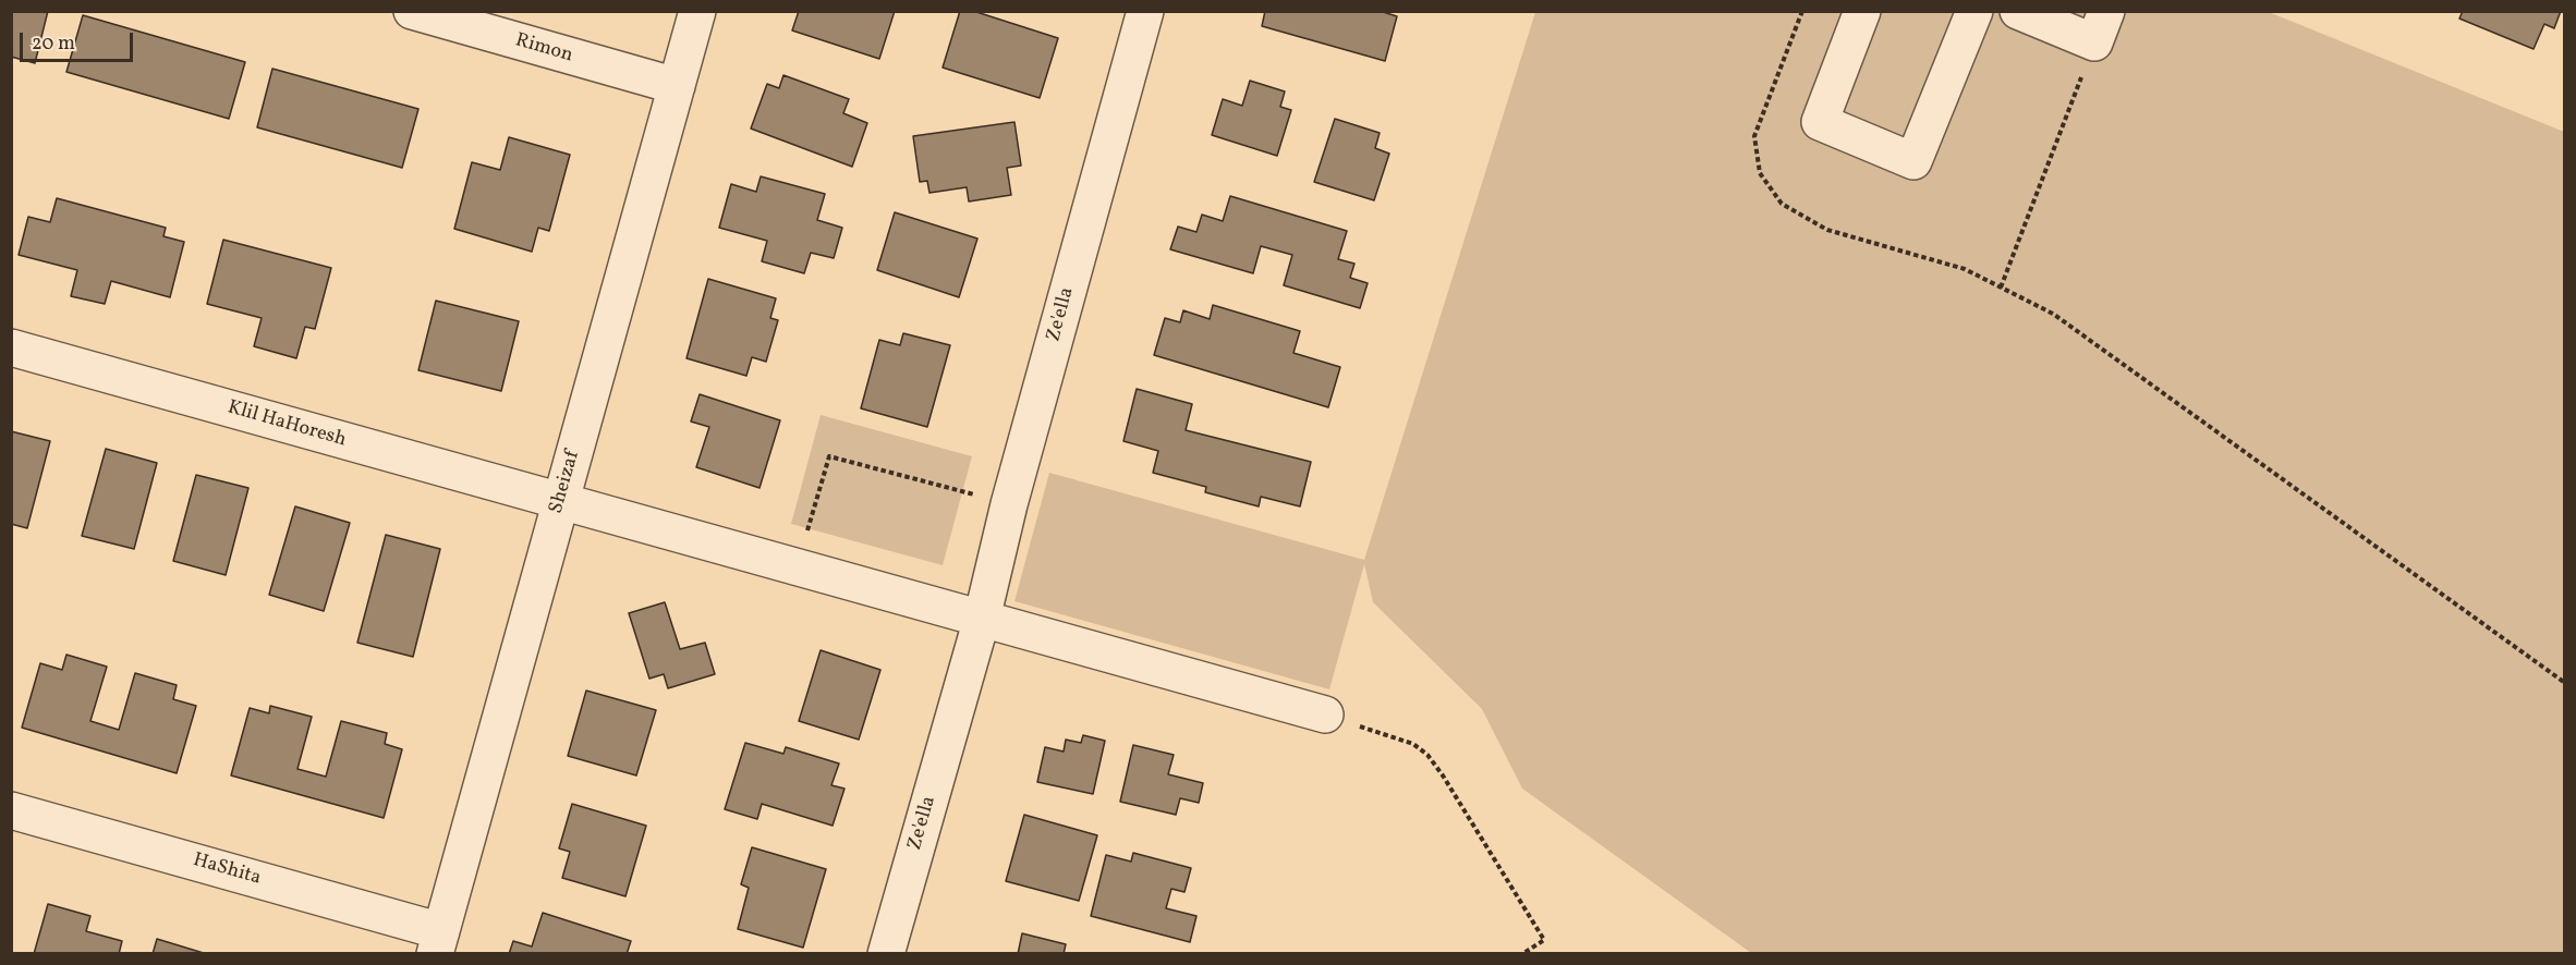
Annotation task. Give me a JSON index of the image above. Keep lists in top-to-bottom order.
{
  "streets": {
    "street": [
      "Rimon",
      "Ze'ella",
      "Klil HaHoresh",
      "Sheizaf",
      "HaShita"
    ]
  },
  "crossings": [
    ["Rimon", "Sheizaf"],
    ["Klil HaHoresh", "Sheizaf"],
    ["Sheizaf", "HaShita"]
  ],
  "scale_bar": "20 m"
}
